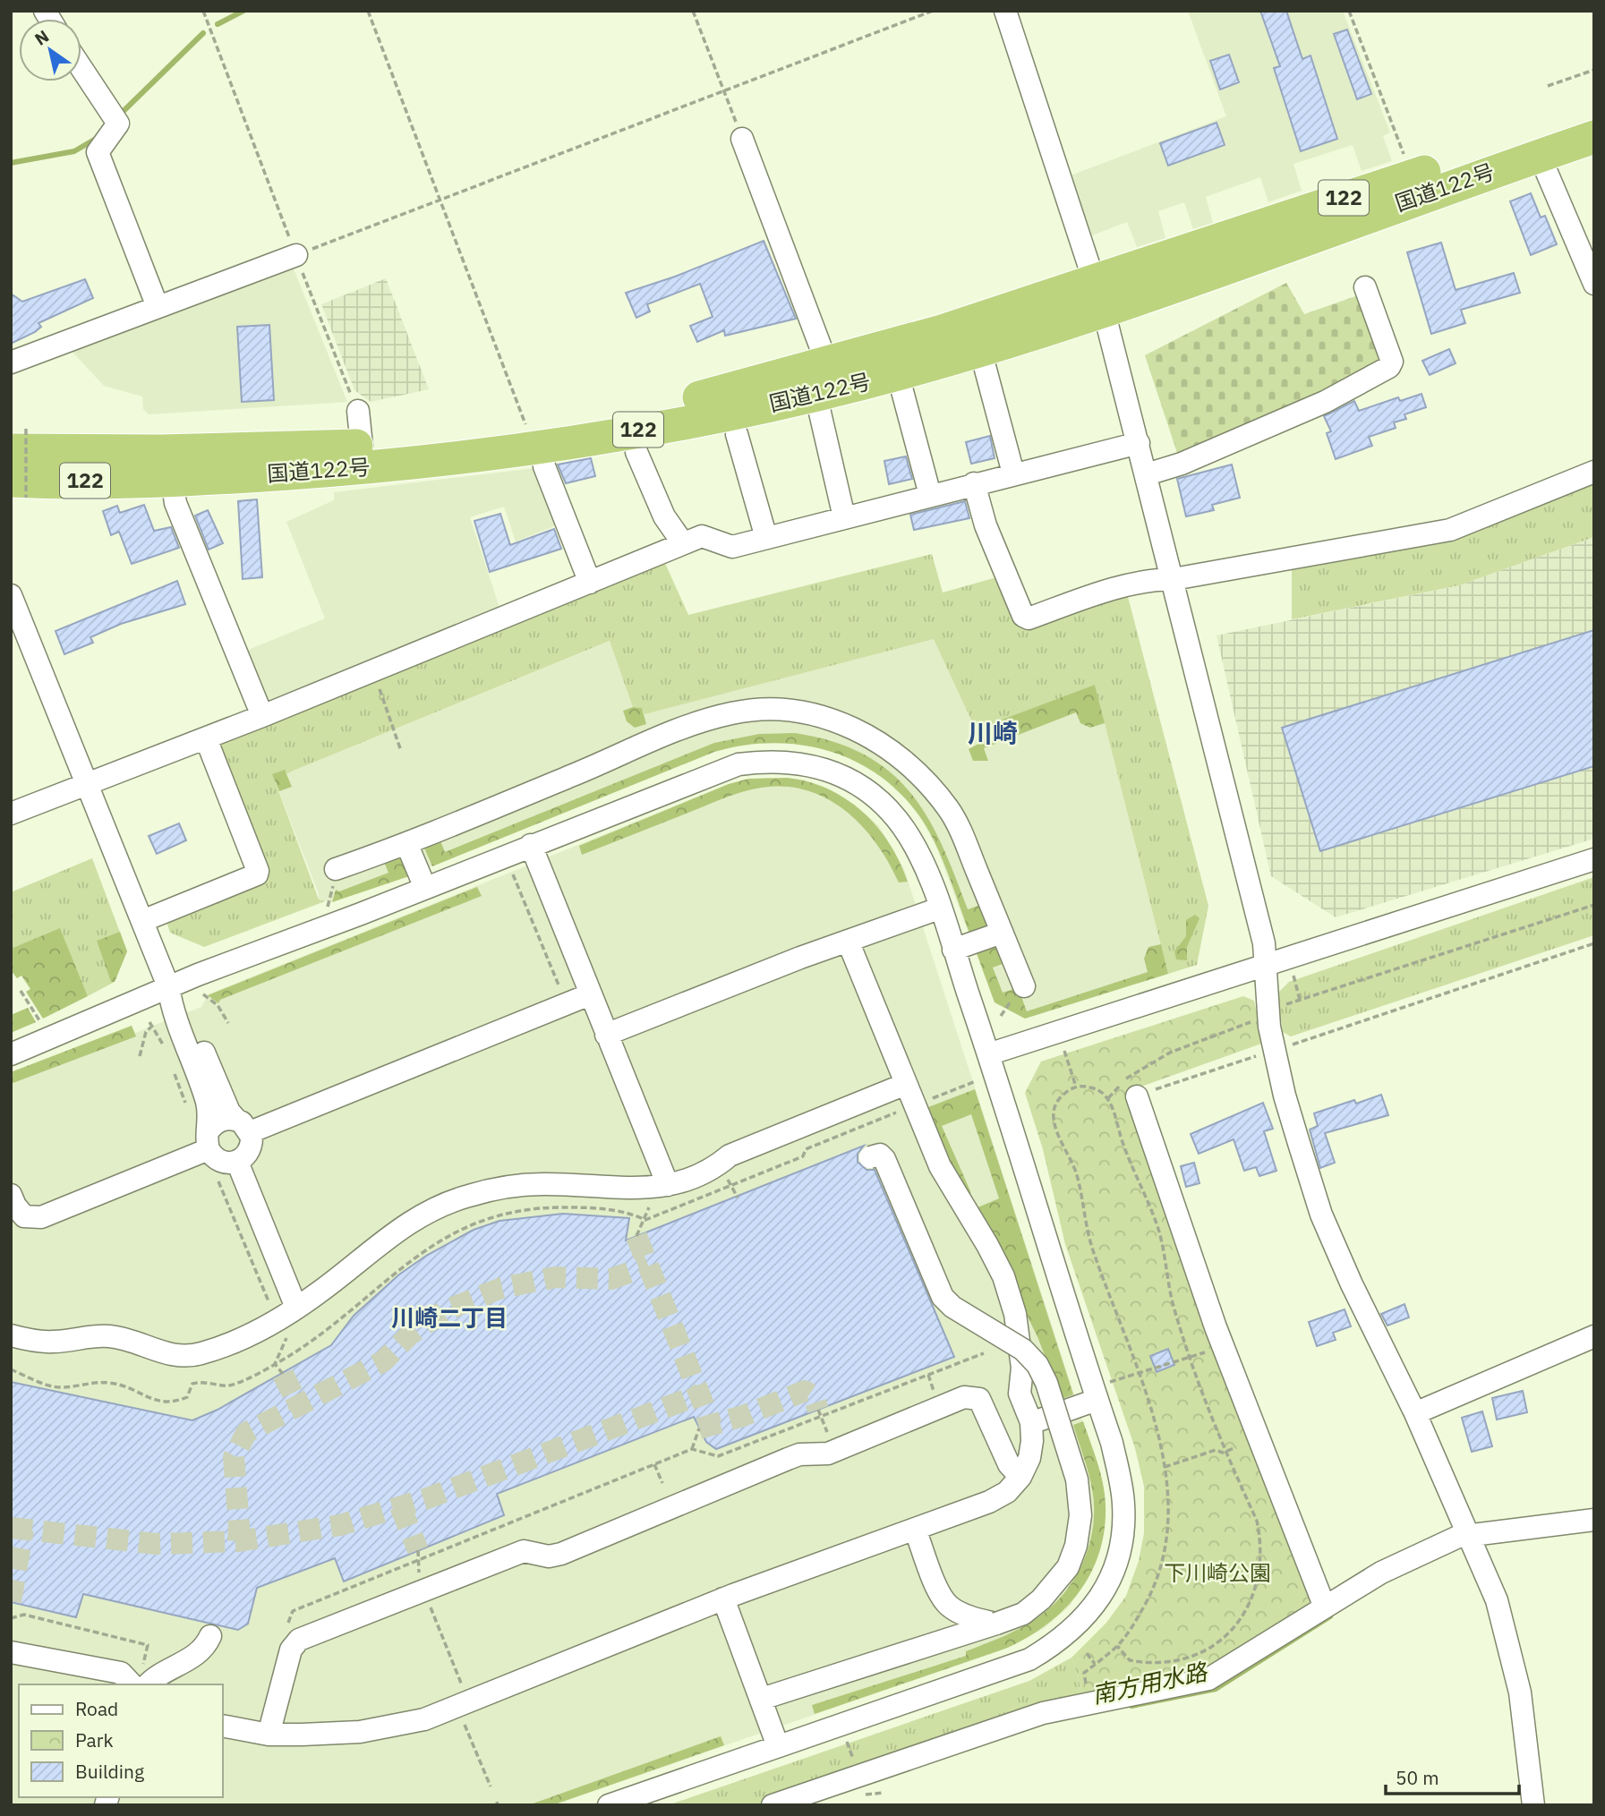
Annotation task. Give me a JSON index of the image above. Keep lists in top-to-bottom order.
{
  "streets": {
    "highway": ["国道122号", "122"]
  },
  "districts": ["川崎", "川崎二丁目"],
  "water": ["南方用水路"],
  "parks": ["下川崎公園"],
  "legend": ["Road", "Park", "Building"],
  "scale_bar": "50 m",
  "north": "top left"
}
